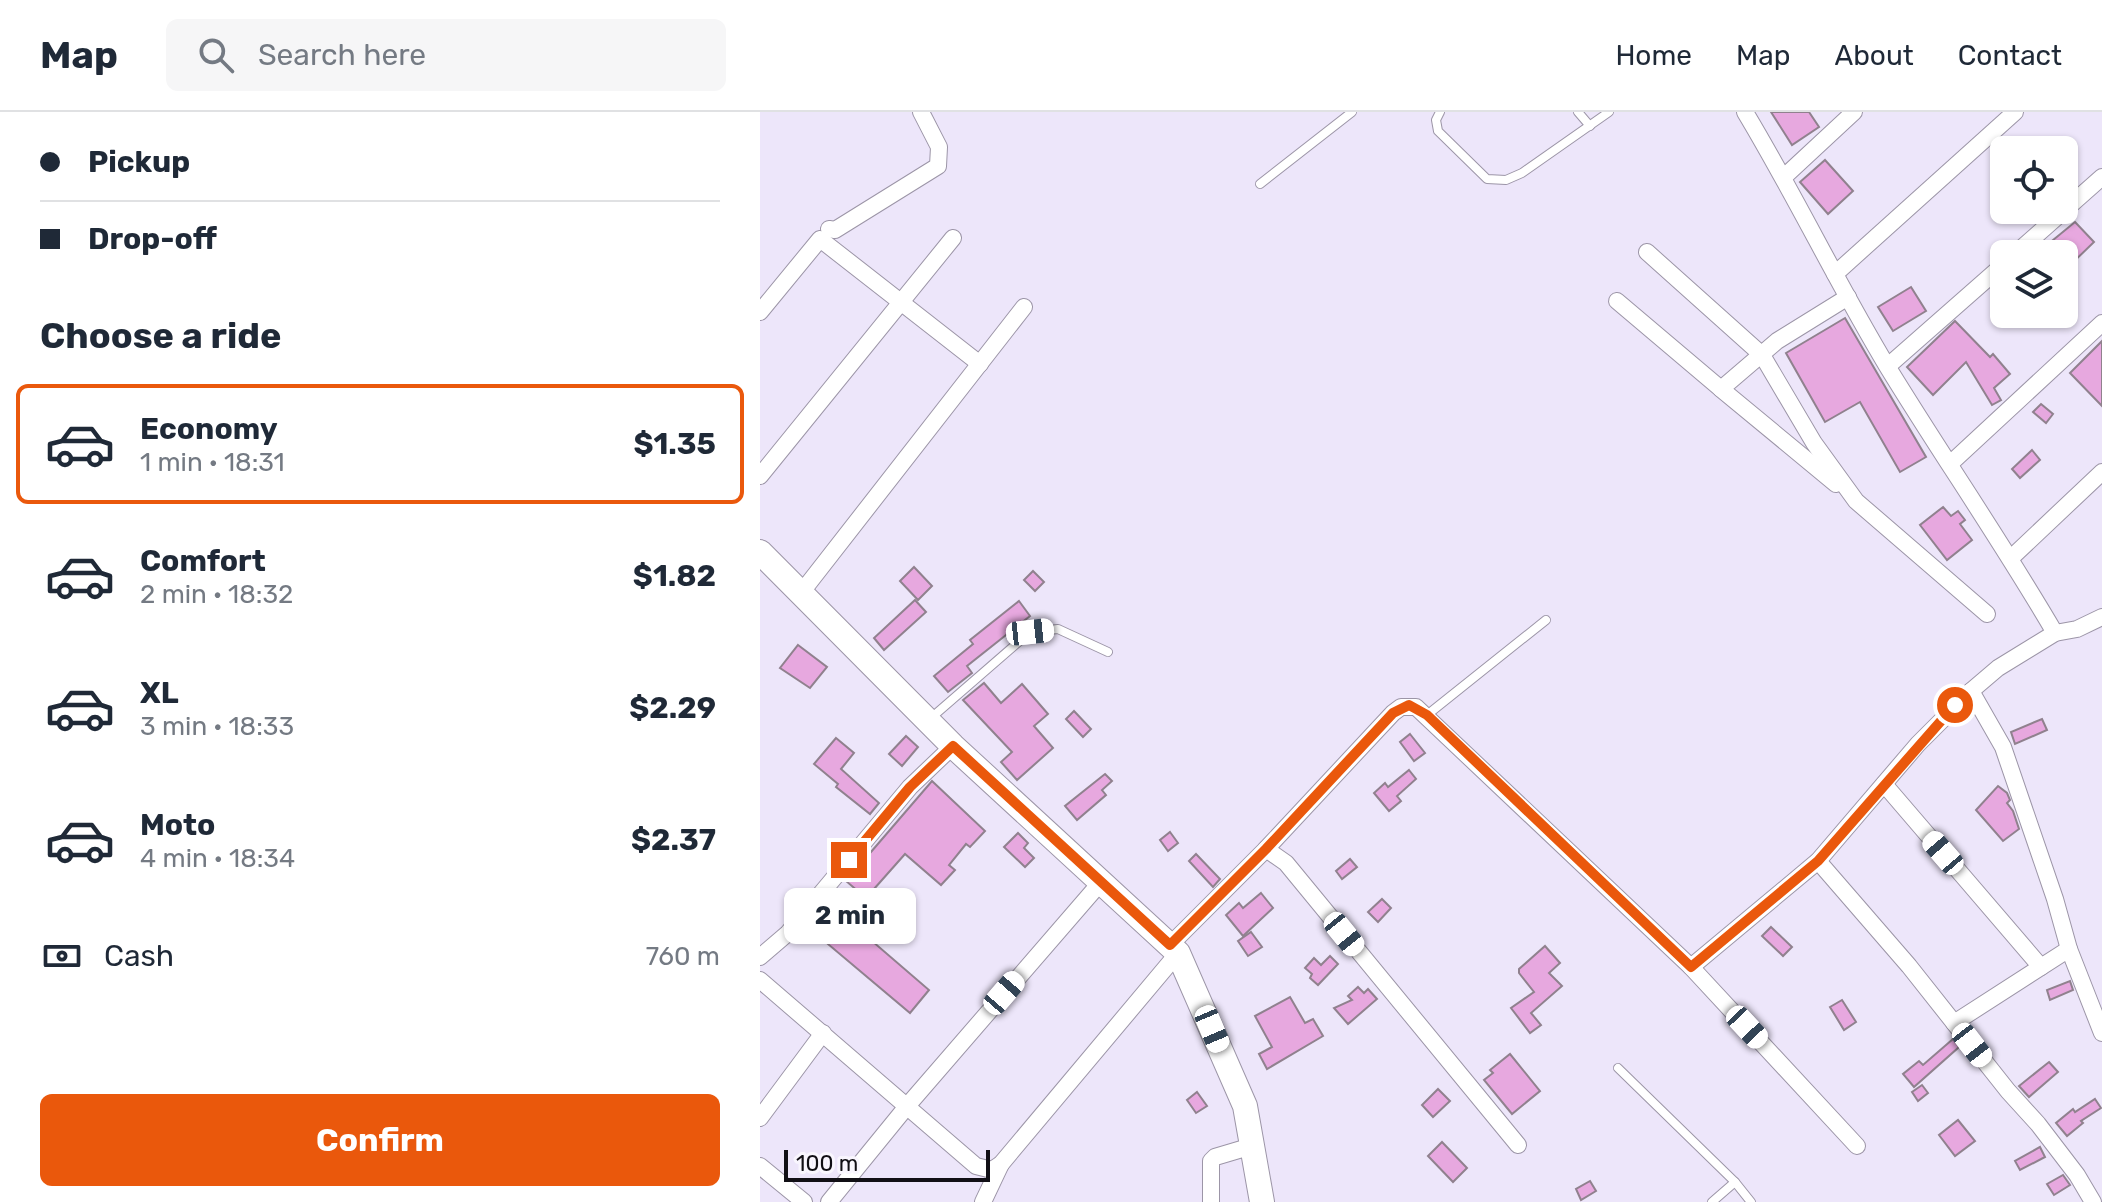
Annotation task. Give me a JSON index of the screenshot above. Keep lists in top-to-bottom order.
{
  "scale_bar": "100 m",
  "page": {
    "header": "Map",
    "search": "Search here",
    "nav": [
      "Home",
      "Map",
      "About",
      "Contact"
    ],
    "banner": ["Pickup", "Drop-off"],
    "heading": "Choose a ride",
    "list": [
      {
        "name": "Economy",
        "note": "1 min · 18:31",
        "value": "$1.35"
      },
      {
        "name": "Comfort",
        "note": "2 min · 18:32",
        "value": "$1.82"
      },
      {
        "name": "XL",
        "note": "3 min · 18:33",
        "value": "$2.29"
      },
      {
        "name": "Moto",
        "note": "4 min · 18:34",
        "value": "$2.37"
      }
    ],
    "bubble": "2 min",
    "pay": ["Cash", "760 m"],
    "buttons": "Confirm",
    "scale": "100 m"
  }
}
